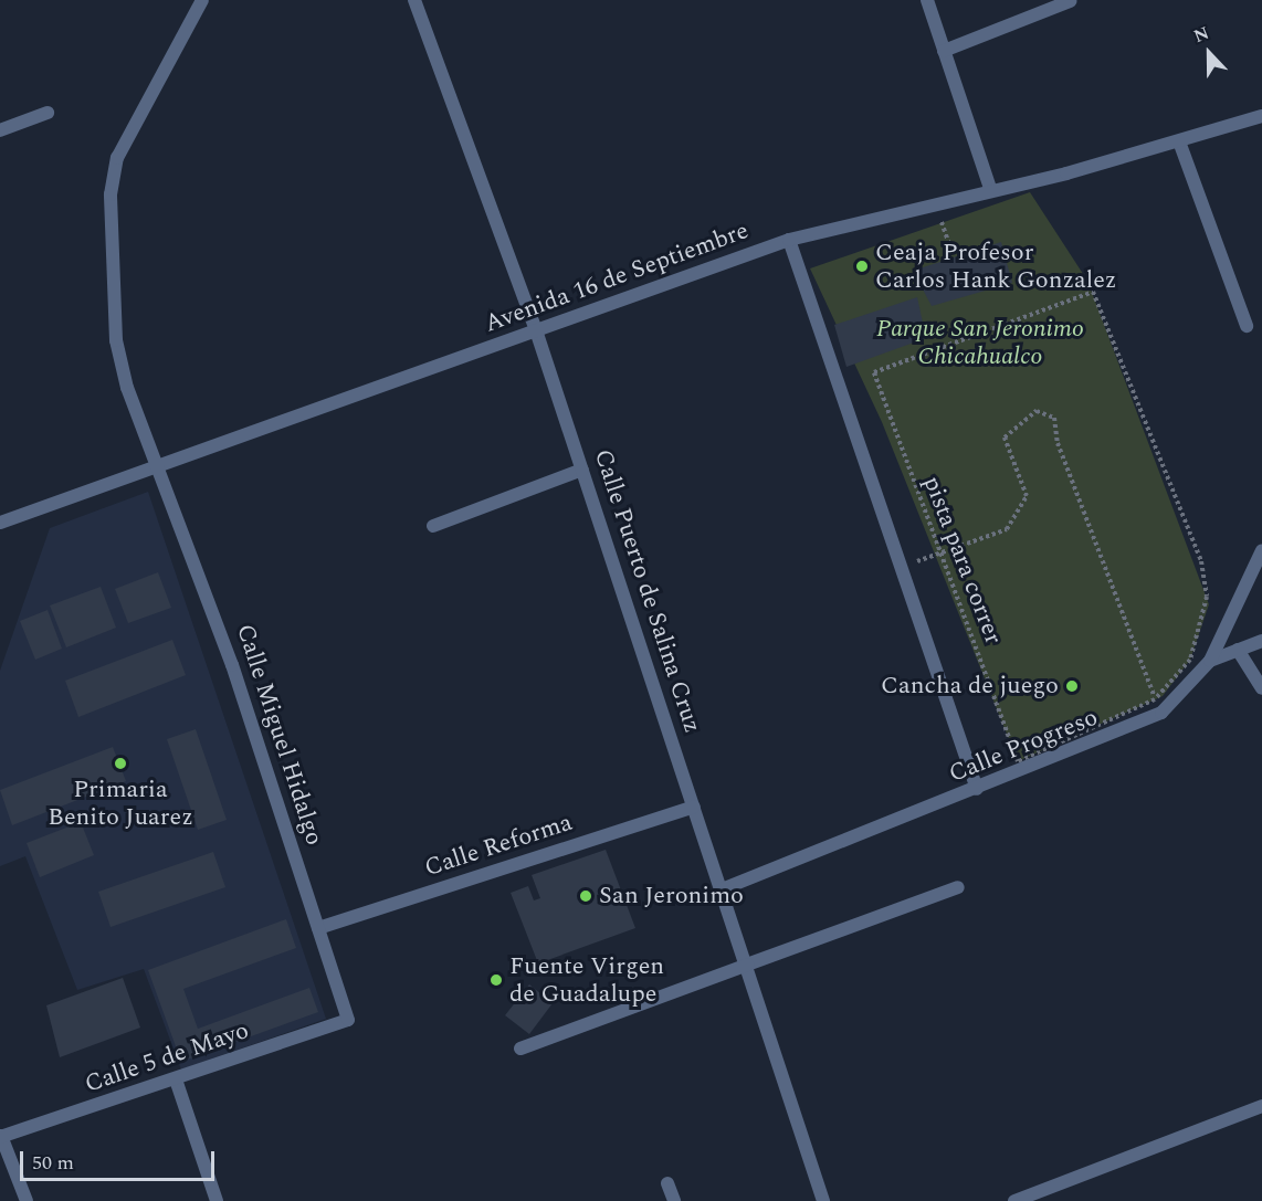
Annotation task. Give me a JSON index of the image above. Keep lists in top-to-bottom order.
{
  "streets": {
    "street": [
      "Avenida 16 de Septiembre",
      "Calle Puerto de Salina Cruz",
      "Calle Miguel Hidalgo",
      "Calle Progreso",
      "Calle Reforma",
      "Calle 5 de Mayo"
    ],
    "path": ["pista para correr"]
  },
  "crossings": [
    ["Avenida 16 de Septiembre", "Calle Puerto de Salina Cruz"],
    ["Avenida 16 de Septiembre", "Calle Miguel Hidalgo"],
    ["Calle Puerto de Salina Cruz", "Calle Progreso"],
    ["Calle Puerto de Salina Cruz", "Calle Reforma"],
    ["Calle Miguel Hidalgo", "Calle Reforma"],
    ["Calle Miguel Hidalgo", "Calle 5 de Mayo"]
  ],
  "parks": ["Parque San Jeronimo Chicahualco"],
  "places": [
    "Ceaja Profesor Carlos Hank Gonzalez",
    "Cancha de juego",
    "Primaria Benito Juarez",
    "San Jeronimo",
    "Fuente Virgen de Guadalupe"
  ],
  "scale_bar": "50 m",
  "north": "top"
}
